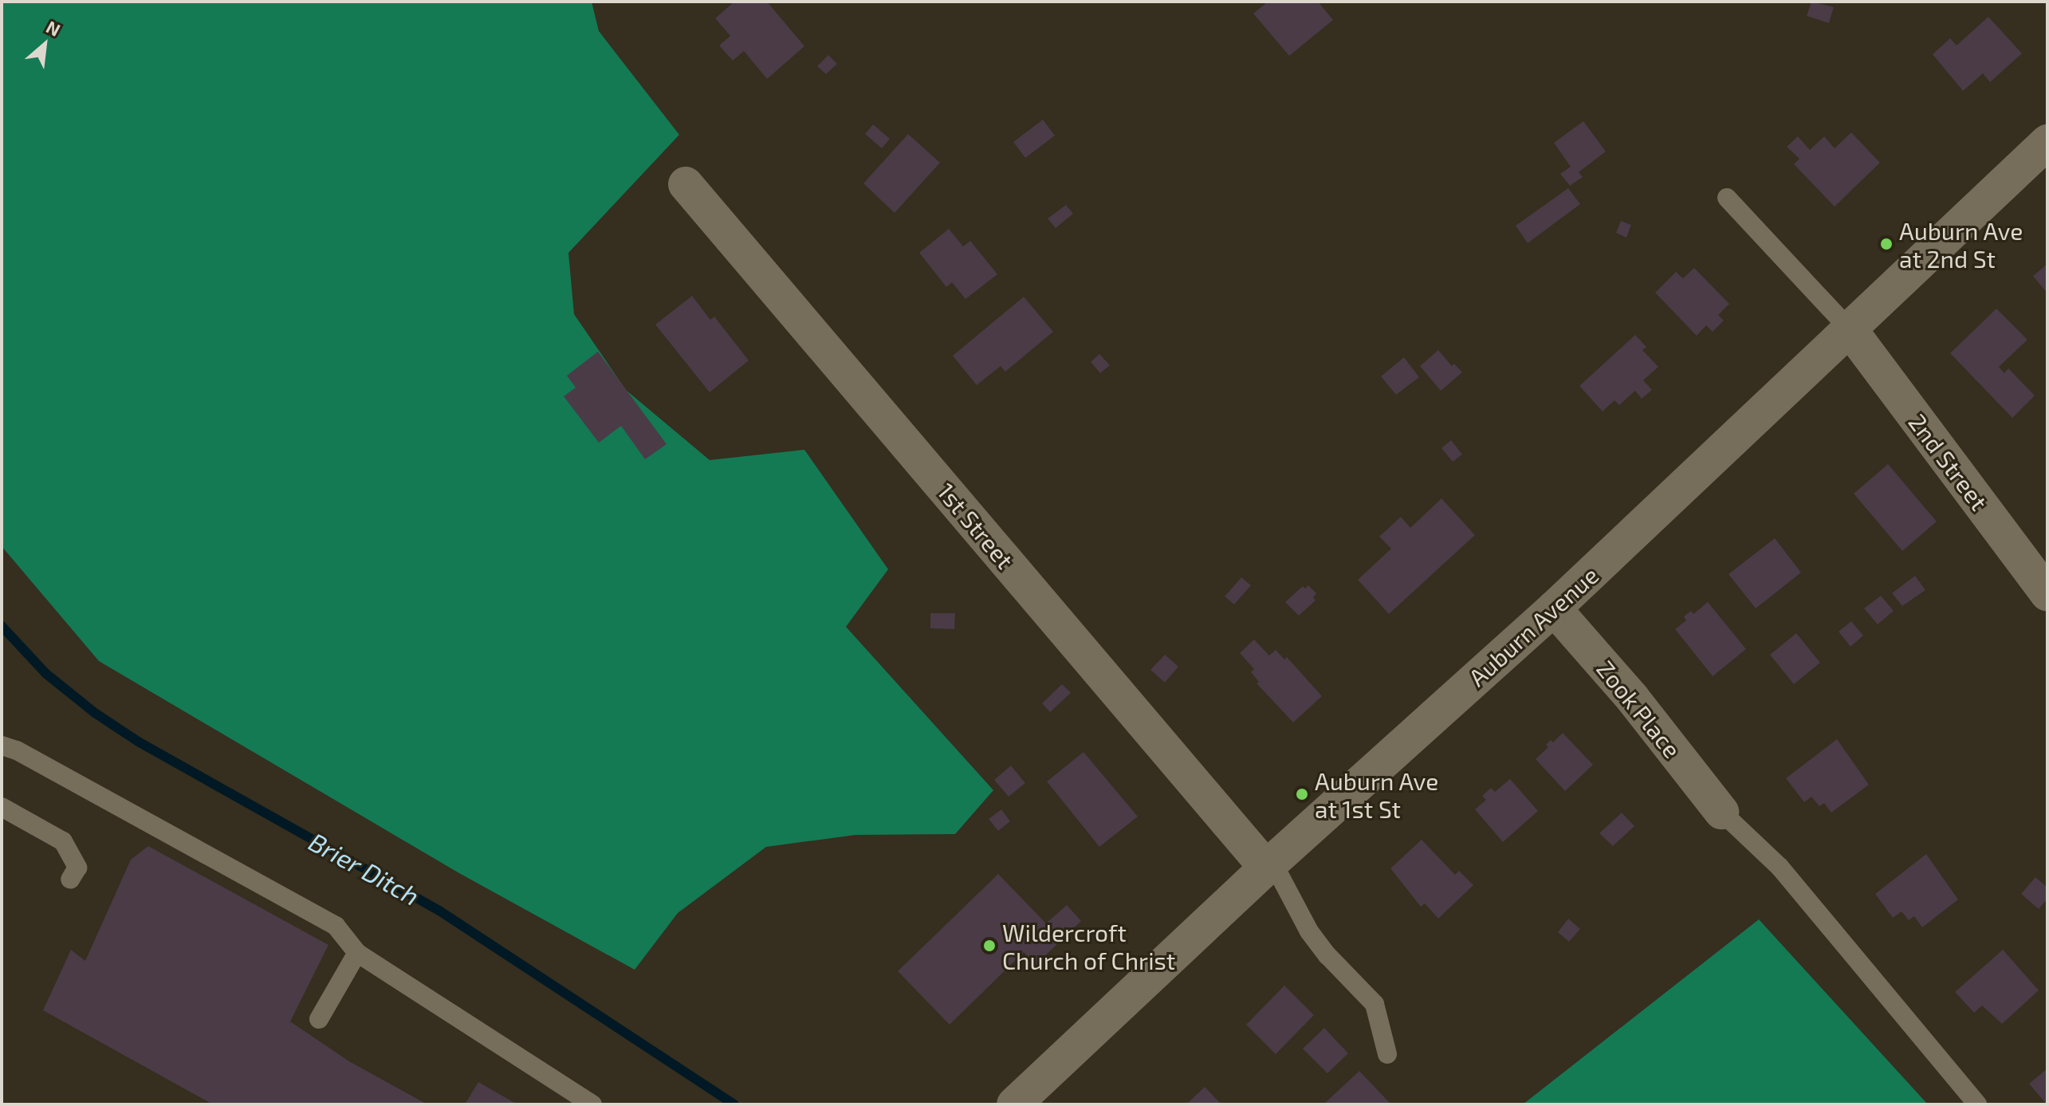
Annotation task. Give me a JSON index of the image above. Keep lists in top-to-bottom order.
{
  "streets": {
    "street": [
      "2nd Street",
      "1st Street",
      "Auburn Avenue",
      "Zook Place"
    ]
  },
  "crossings": [
    ["2nd Street", "Auburn Avenue"],
    ["1st Street", "Auburn Avenue"],
    ["Auburn Avenue", "Zook Place"]
  ],
  "water": ["Brier Ditch"],
  "places": ["Auburn Ave at 2nd St", "Auburn Ave at 1st St", "Wildercroft Church of Christ"],
  "north": "top right"
}
